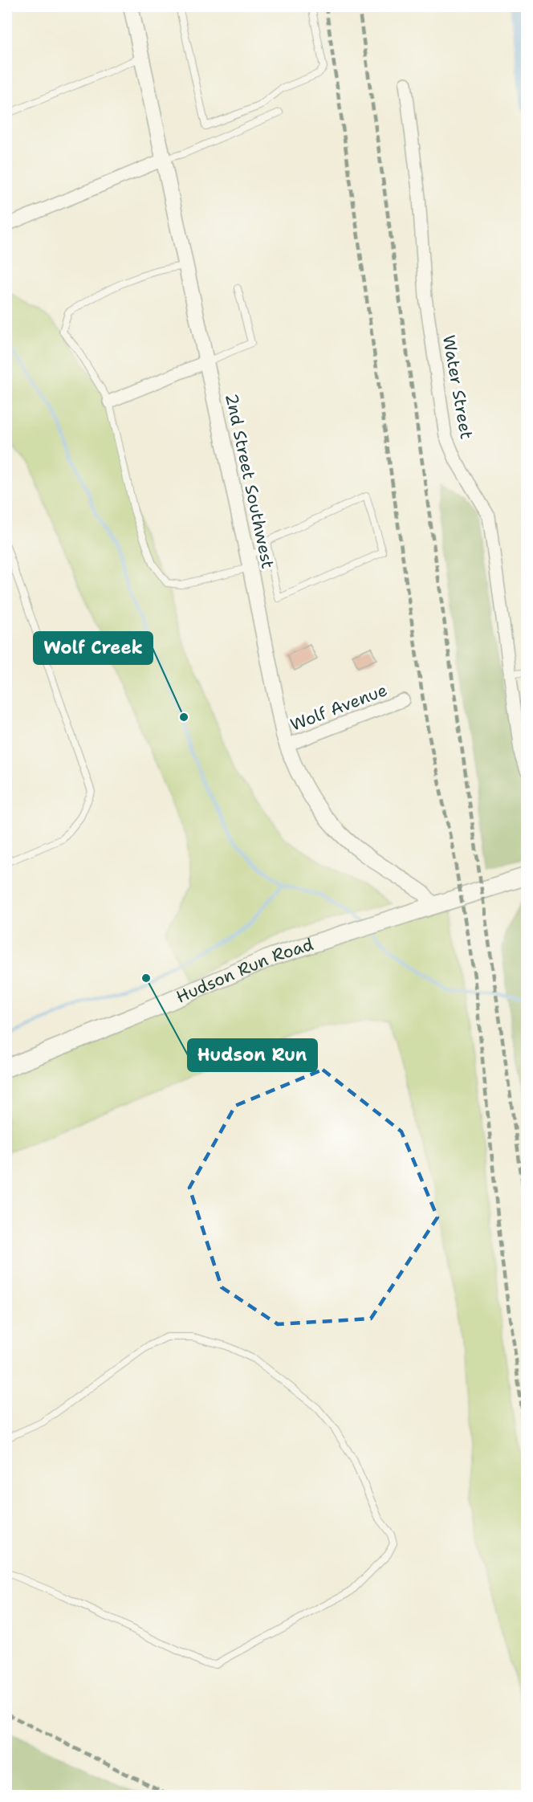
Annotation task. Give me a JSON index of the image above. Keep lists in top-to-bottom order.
{
  "streets": {
    "main road": ["Hudson Run Road"],
    "street": ["Water Street", "2nd Street Southwest", "Wolf Avenue"]
  },
  "crossings": [
    ["2nd Street Southwest", "Wolf Avenue"],
    ["2nd Street Southwest", "Hudson Run Road"]
  ],
  "places": ["Wolf Creek", "Hudson Run"]
}
